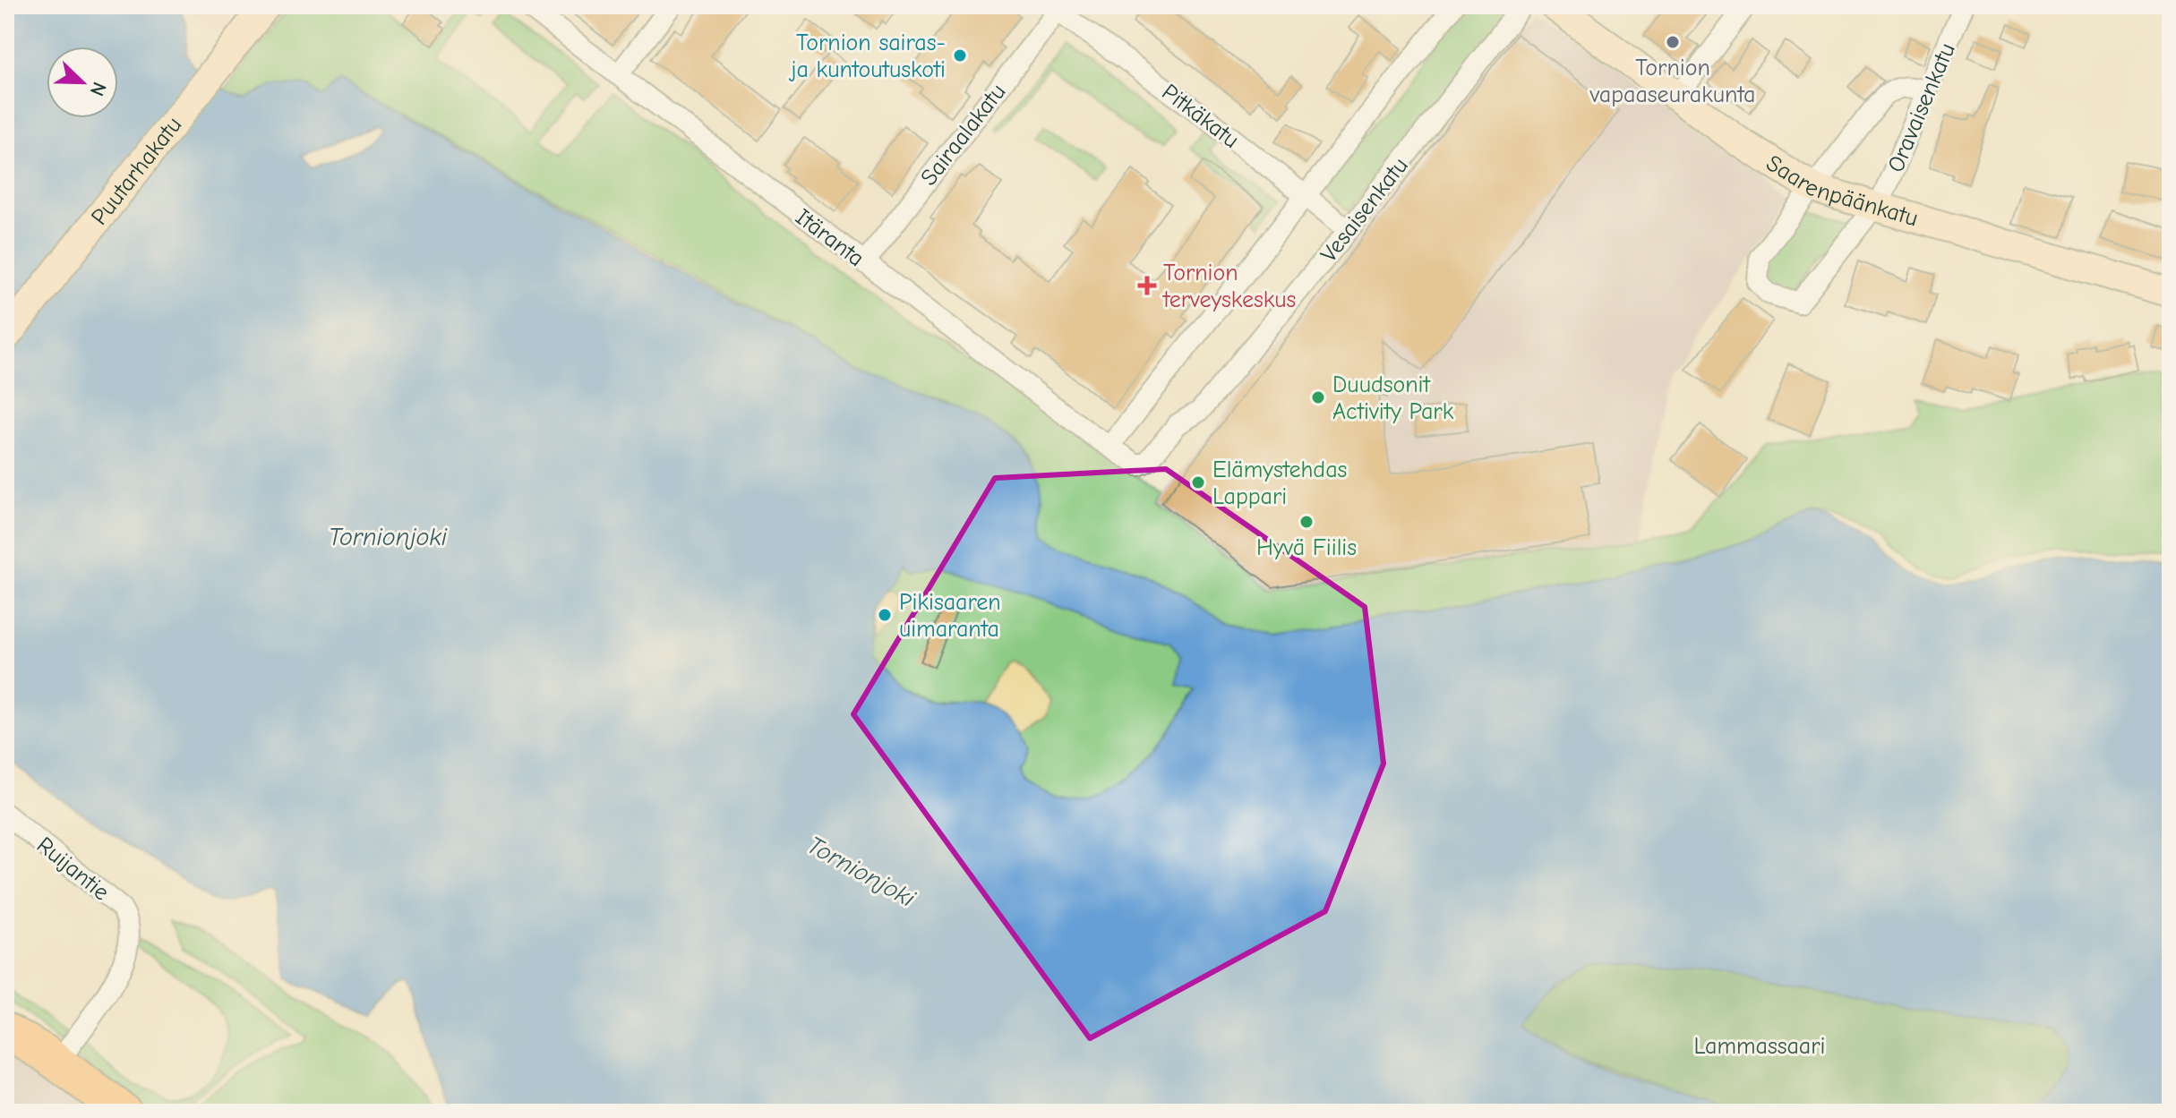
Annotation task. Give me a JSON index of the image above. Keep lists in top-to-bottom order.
{
  "streets": {
    "street": [
      "Oravaisenkatu",
      "Pitkäkatu",
      "Sairaalakatu",
      "Puutarhakatu",
      "Saarenpäänkatu",
      "Vesaisenkatu",
      "Itäranta",
      "Ruijantie"
    ]
  },
  "crossings": [
    ["Oravaisenkatu", "Saarenpäänkatu"],
    ["Pitkäkatu", "Sairaalakatu"],
    ["Pitkäkatu", "Vesaisenkatu"],
    ["Sairaalakatu", "Itäranta"],
    ["Vesaisenkatu", "Itäranta"]
  ],
  "water": ["Tornionjoki"],
  "parks": ["Lammassaari"],
  "places": {
    "other": [
      "Tornion vapaaseurakunta",
      "Tornion sairas- ja kuntoutuskoti",
      "Duudsonit Activity Park",
      "Elämystehdas Lappari",
      "Hyvä Fiilis",
      "Pikisaaren uimaranta"
    ],
    "health": ["Tornion terveyskeskus"]
  },
  "north": "bottom right"
}
